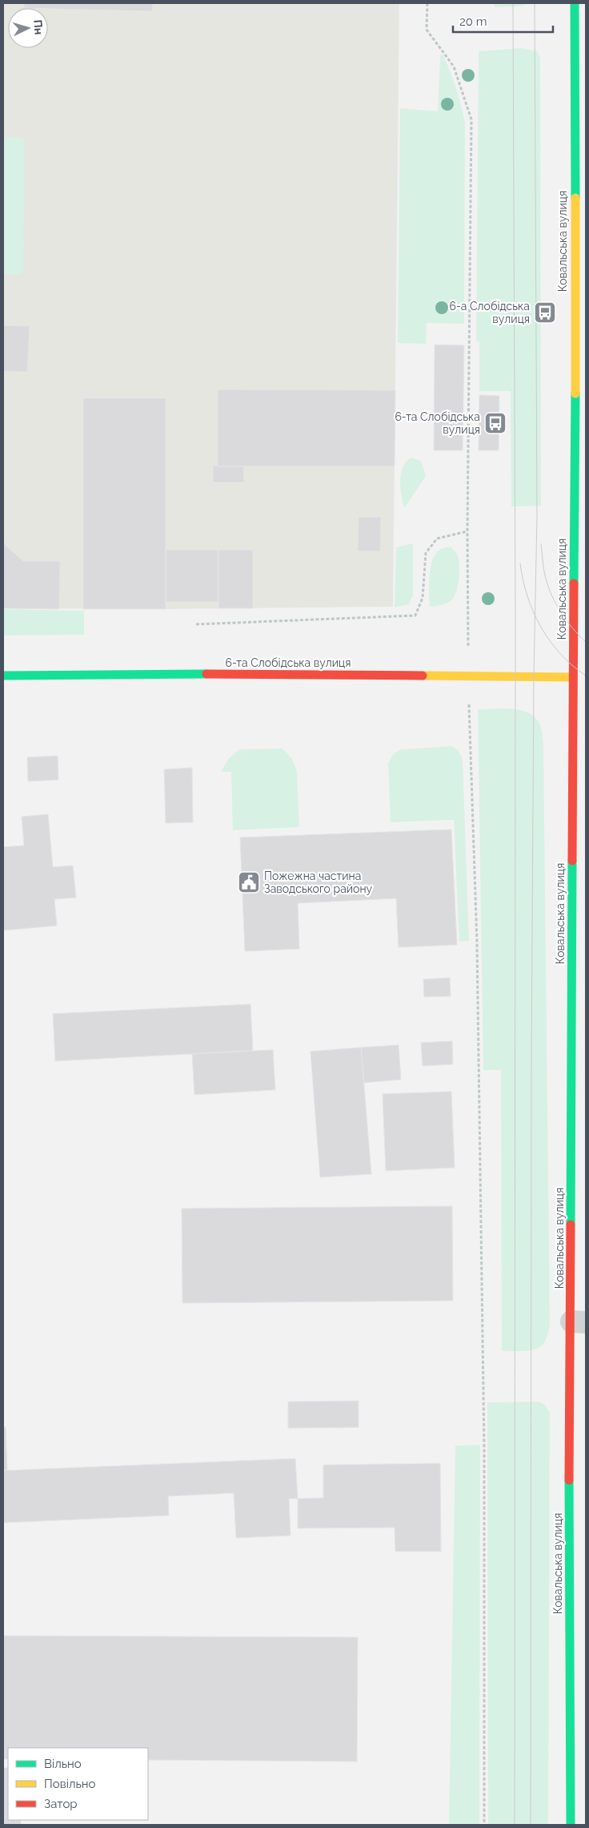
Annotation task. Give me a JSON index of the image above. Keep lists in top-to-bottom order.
{
  "streets": {
    "street": ["Ковальська вулиця", "6-та Слобідська вулиця"]
  },
  "crossings": [
    ["Ковальська вулиця", "6-та Слобідська вулиця"]
  ],
  "places": {
    "bus stop": ["6-а Слобідська вулиця", "6-та Слобідська вулиця"],
    "public building": ["Пожежна частина Заводського району"]
  },
  "legend": ["Вільно", "Повільно", "Затор"],
  "scale_bar": "20 m",
  "north": "right"
}
